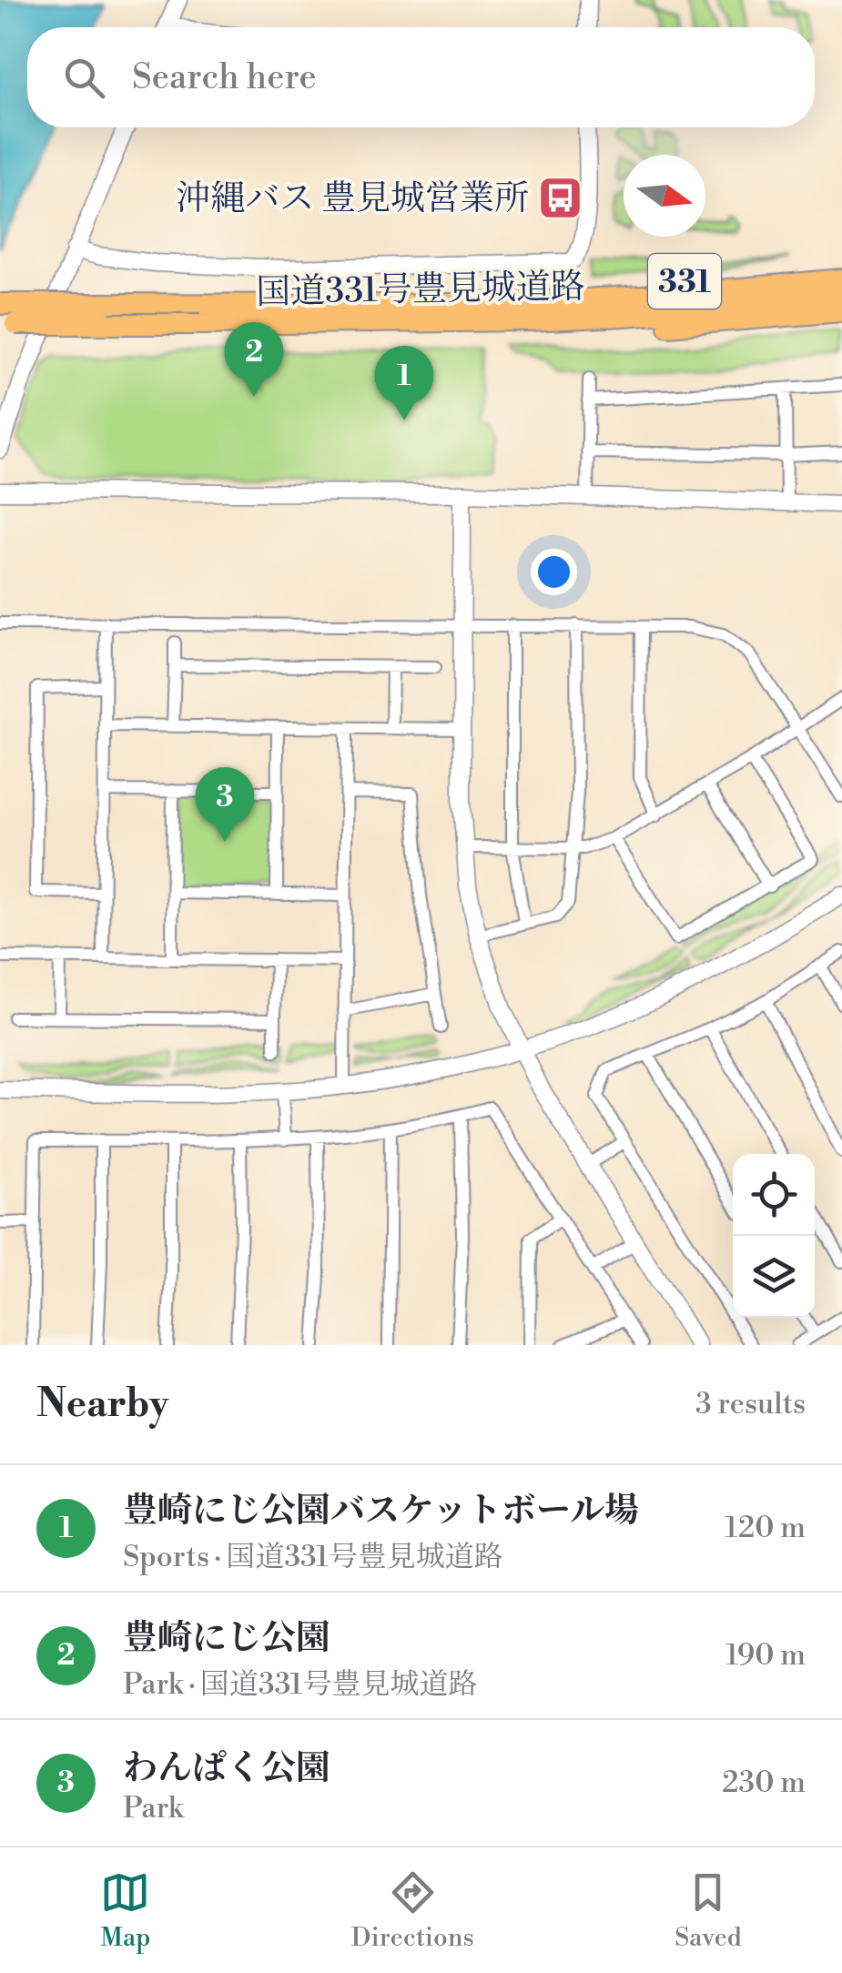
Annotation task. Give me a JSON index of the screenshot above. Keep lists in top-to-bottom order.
{
  "streets": {
    "highway": ["331", "国道331号豊見城道路"]
  },
  "crossings": [
    ["331", "国道331号豊見城道路"]
  ],
  "places": {
    "bus stop": ["沖縄バス 豊見城営業所"]
  },
  "north": "right",
  "page": {
    "search": "Search here",
    "pins": ["2", "1", "3"],
    "heading": ["Nearby", "3 results"],
    "list": [
      {
        "mark": "1",
        "name": "豊崎にじ公園バスケットボール場",
        "note": "Sports · 国道331号豊見城道路",
        "value": "120 m"
      },
      {
        "mark": "2",
        "name": "豊崎にじ公園",
        "note": "Park · 国道331号豊見城道路",
        "value": "190 m"
      },
      {
        "mark": "3",
        "name": "わんぱく公園",
        "note": "Park",
        "value": "230 m"
      }
    ],
    "nav": ["Map", "Directions", "Saved"]
  }
}
